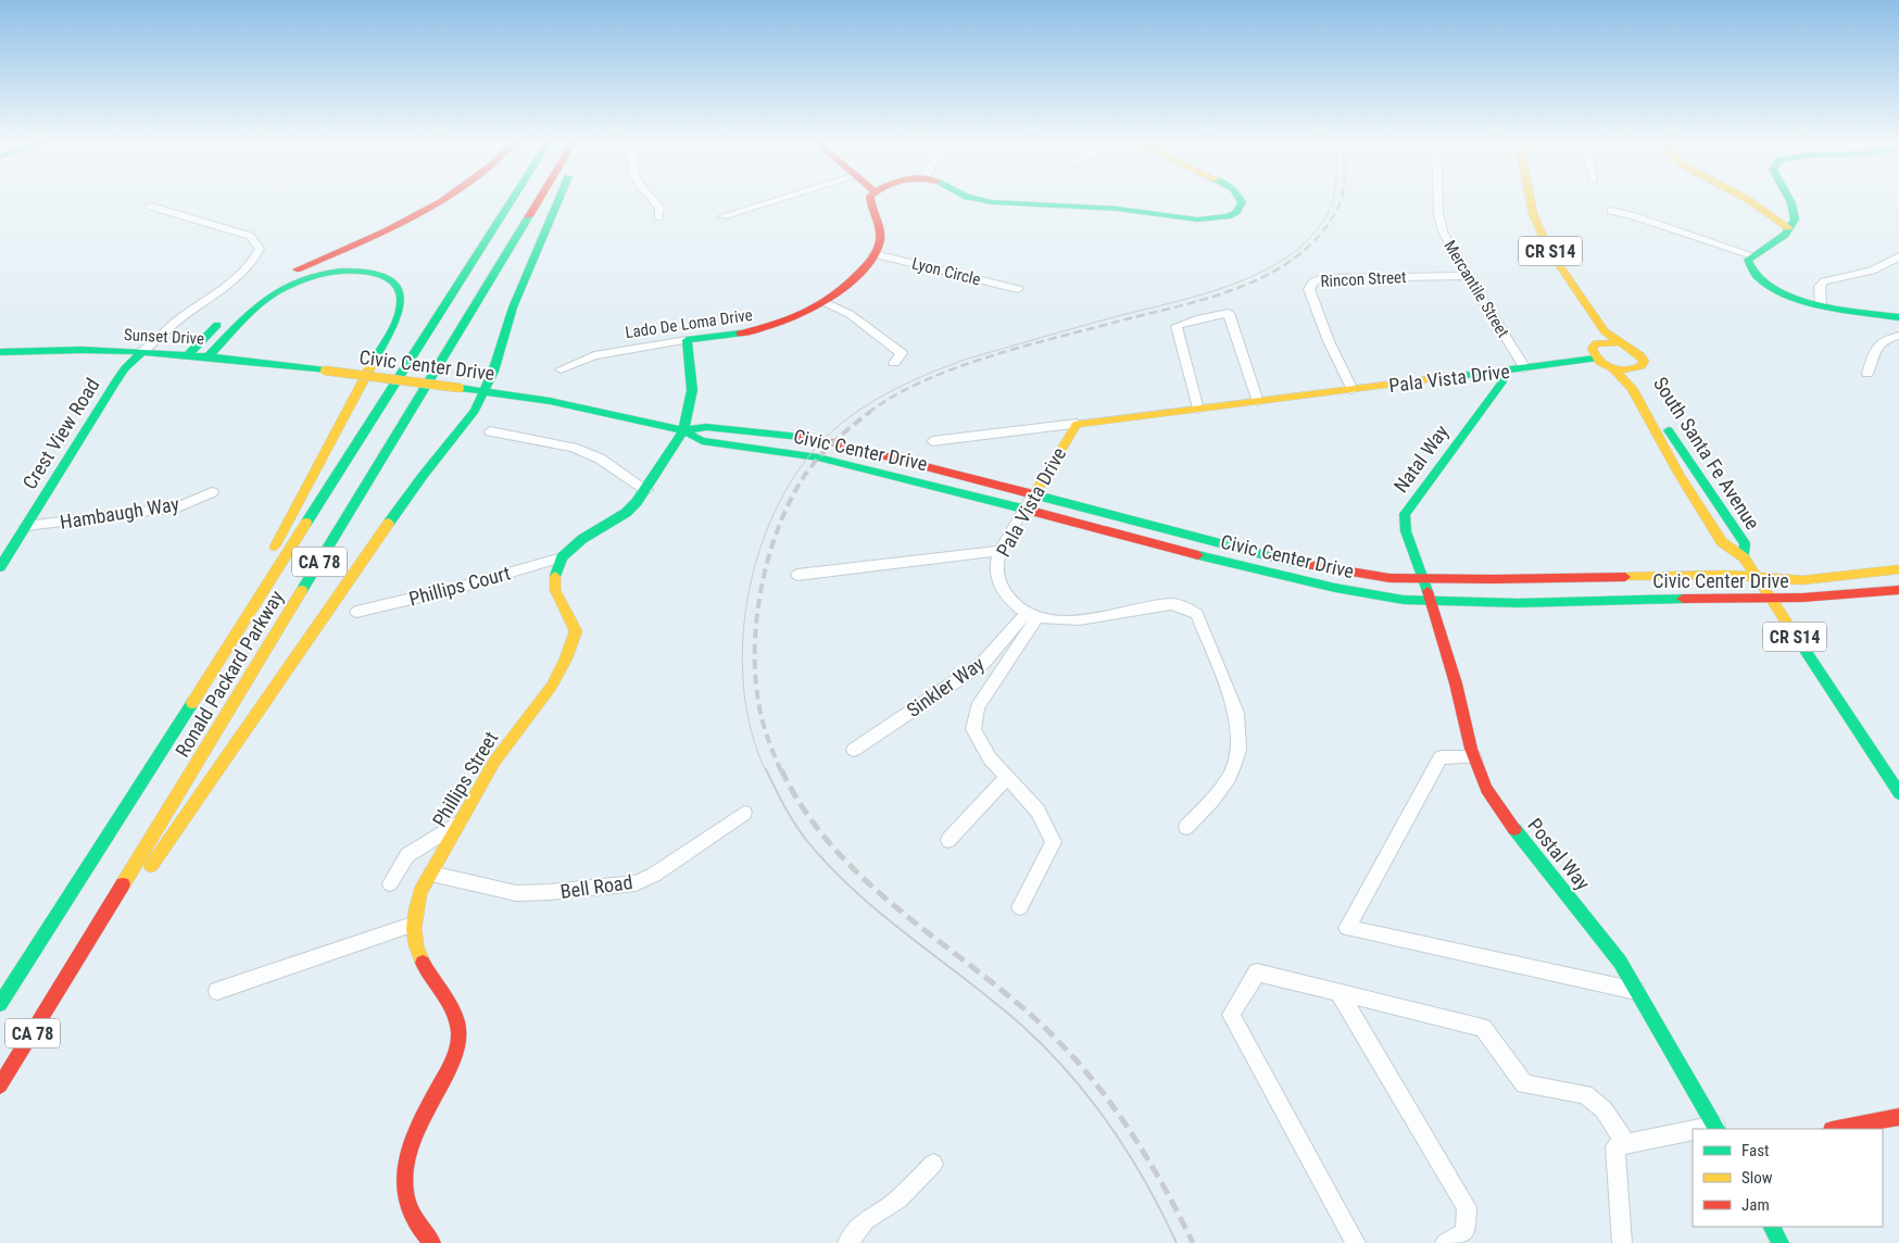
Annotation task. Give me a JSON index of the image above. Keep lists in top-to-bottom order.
{
  "streets": {
    "main road": [
      "CR S14",
      "Lado De Loma Drive",
      "Sunset Drive",
      "Civic Center Drive",
      "Pala Vista Drive",
      "Crest View Road",
      "South Santa Fe Avenue",
      "Natal Way",
      "CA 78",
      "Ronald Packard Parkway",
      "Phillips Street",
      "Postal Way"
    ],
    "street": [
      "Lyon Circle",
      "Rincon Street",
      "Mercantile Street",
      "Hambaugh Way",
      "Phillips Court",
      "Sinkler Way",
      "Bell Road"
    ]
  },
  "crossings": [
    ["CR S14", "Pala Vista Drive"],
    ["CR S14", "South Santa Fe Avenue"],
    ["Lyon Circle", "Lado De Loma Drive"],
    ["Rincon Street", "Mercantile Street"],
    ["Rincon Street", "Pala Vista Drive"],
    ["Mercantile Street", "Pala Vista Drive"],
    ["Sunset Drive", "Civic Center Drive"],
    ["Sunset Drive", "Crest View Road"],
    ["Civic Center Drive", "Pala Vista Drive"],
    ["Civic Center Drive", "South Santa Fe Avenue"],
    ["Civic Center Drive", "Natal Way"],
    ["Civic Center Drive", "Postal Way"],
    ["Pala Vista Drive", "South Santa Fe Avenue"],
    ["Pala Vista Drive", "Natal Way"],
    ["Pala Vista Drive", "Sinkler Way"],
    ["Crest View Road", "Hambaugh Way"],
    ["Natal Way", "Postal Way"],
    ["Phillips Court", "Phillips Street"],
    ["Phillips Street", "Bell Road"]
  ],
  "legend": ["Fast", "Slow", "Jam"]
}
